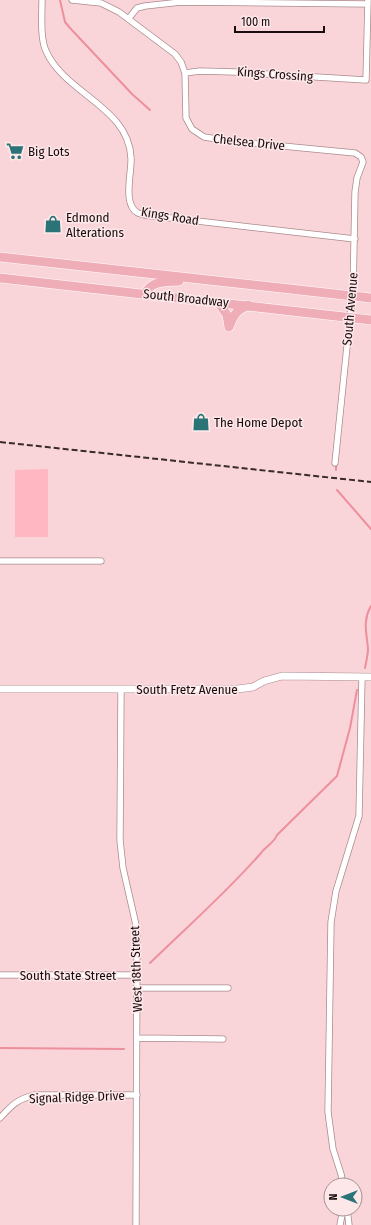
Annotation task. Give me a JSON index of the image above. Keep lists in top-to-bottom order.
{
  "streets": {
    "main road": ["South Broadway"],
    "street": [
      "Kings Crossing",
      "Chelsea Drive",
      "Kings Road",
      "South Avenue",
      "South Fretz Avenue",
      "West 18th Street",
      "South State Street",
      "Signal Ridge Drive"
    ]
  },
  "crossings": [
    ["Kings Crossing", "Chelsea Drive"],
    ["Chelsea Drive", "South Avenue"],
    ["Kings Road", "South Avenue"],
    ["South Broadway", "South Avenue"],
    ["South Fretz Avenue", "West 18th Street"],
    ["West 18th Street", "South State Street"],
    ["West 18th Street", "Signal Ridge Drive"]
  ],
  "places": {
    "supermarket": ["Big Lots"],
    "shop": ["Edmond Alterations", "The Home Depot"]
  },
  "scale_bar": "100 m",
  "north": "left"
}
